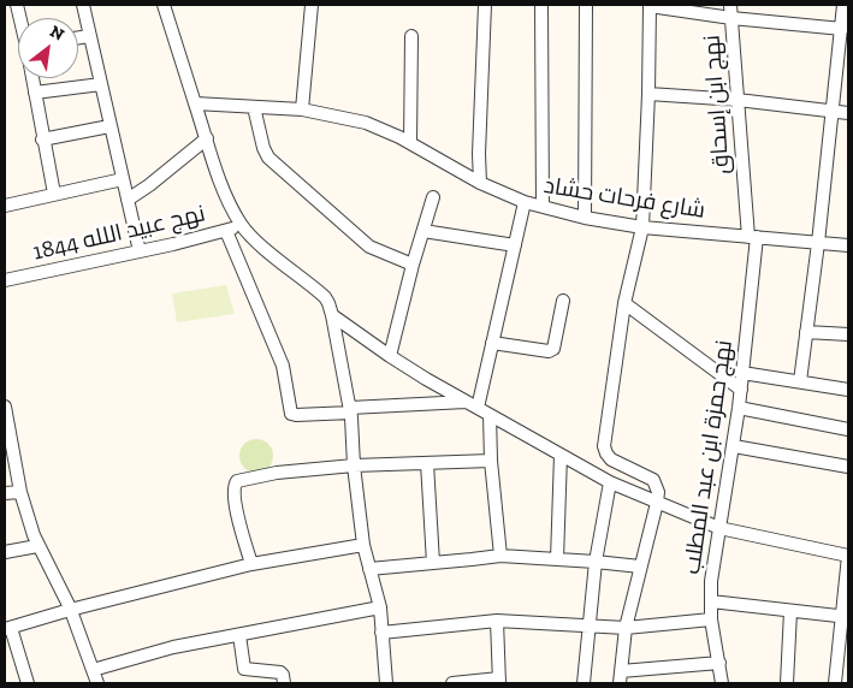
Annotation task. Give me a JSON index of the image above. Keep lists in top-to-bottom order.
{
  "streets": {
    "street": [
      "نهج ابن إسحاق",
      "شارع فرحات حشاد",
      "نهج عبيد اللله 1844",
      "نهج حمزة ابن عبد المطلب"
    ]
  },
  "crossings": [
    ["نهج ابن إسحاق", "شارع فرحات حشاد"],
    ["نهج ابن إسحاق", "نهج حمزة ابن عبد المطلب"],
    ["شارع فرحات حشاد", "نهج حمزة ابن عبد المطلب"]
  ],
  "north": "top right"
}
